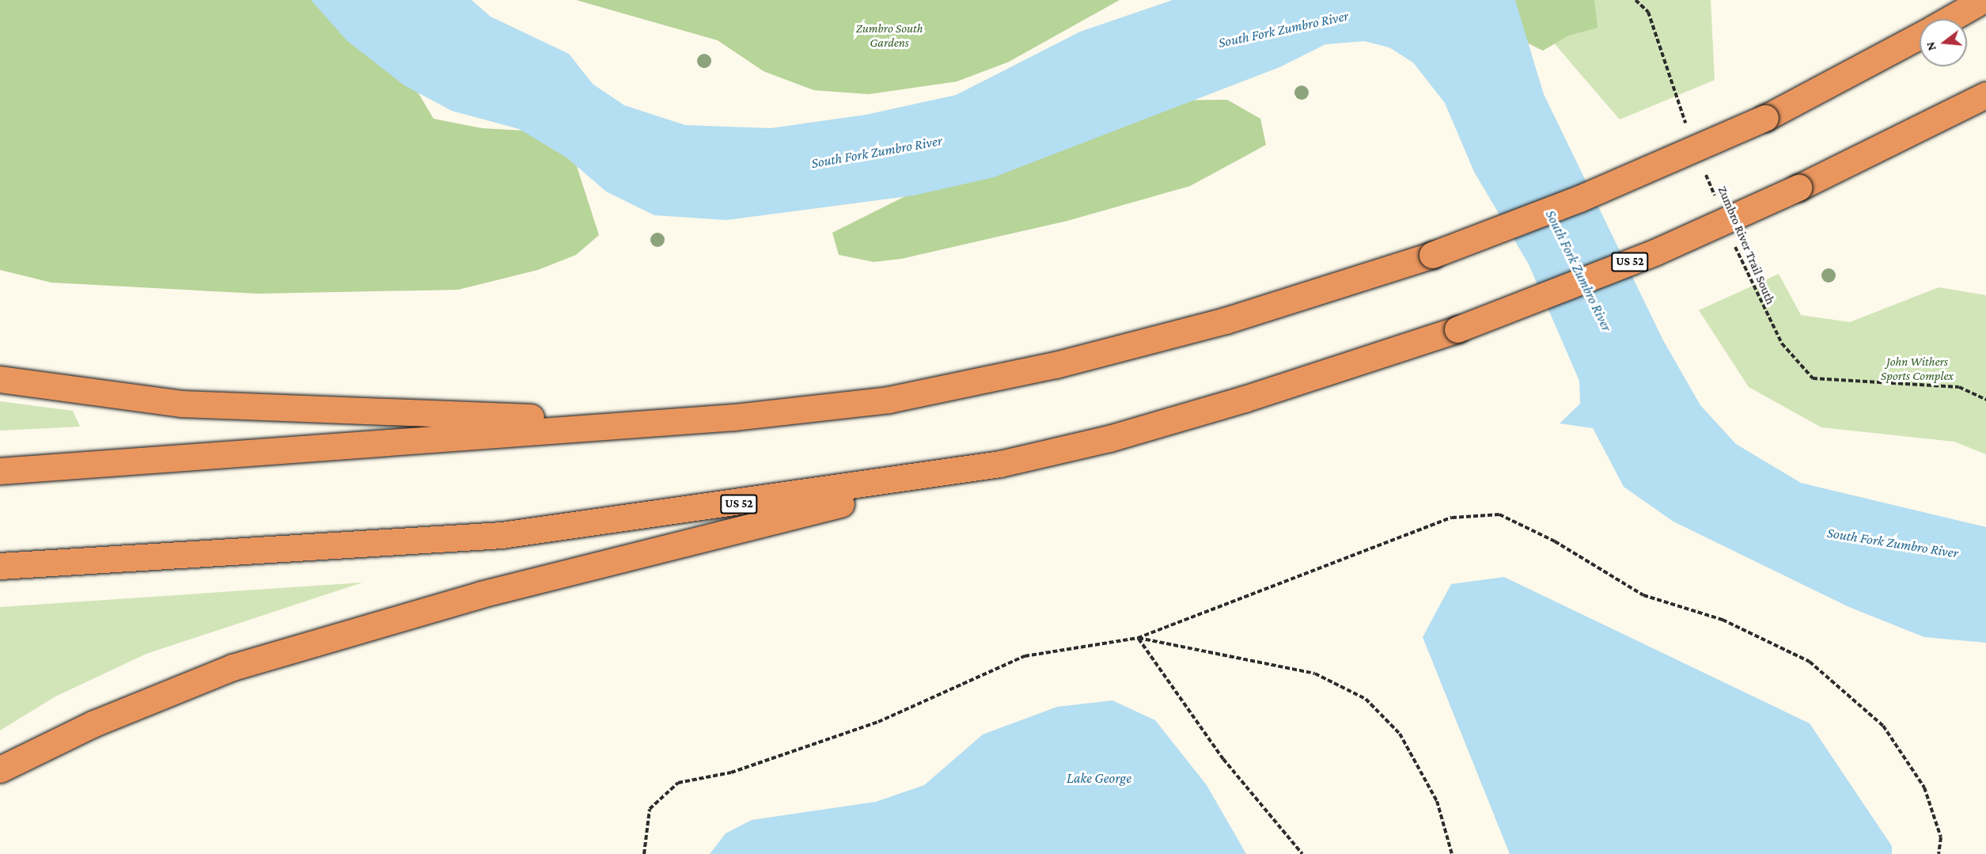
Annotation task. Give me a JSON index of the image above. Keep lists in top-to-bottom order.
{
  "streets": {
    "highway": ["US 52"],
    "path": ["Zumbro River Trail South"]
  },
  "water": ["South Fork Zumbro River", "Lake George"],
  "parks": ["Zumbro South Gardens", "John Withers Sports Complex"],
  "north": "left"
}
